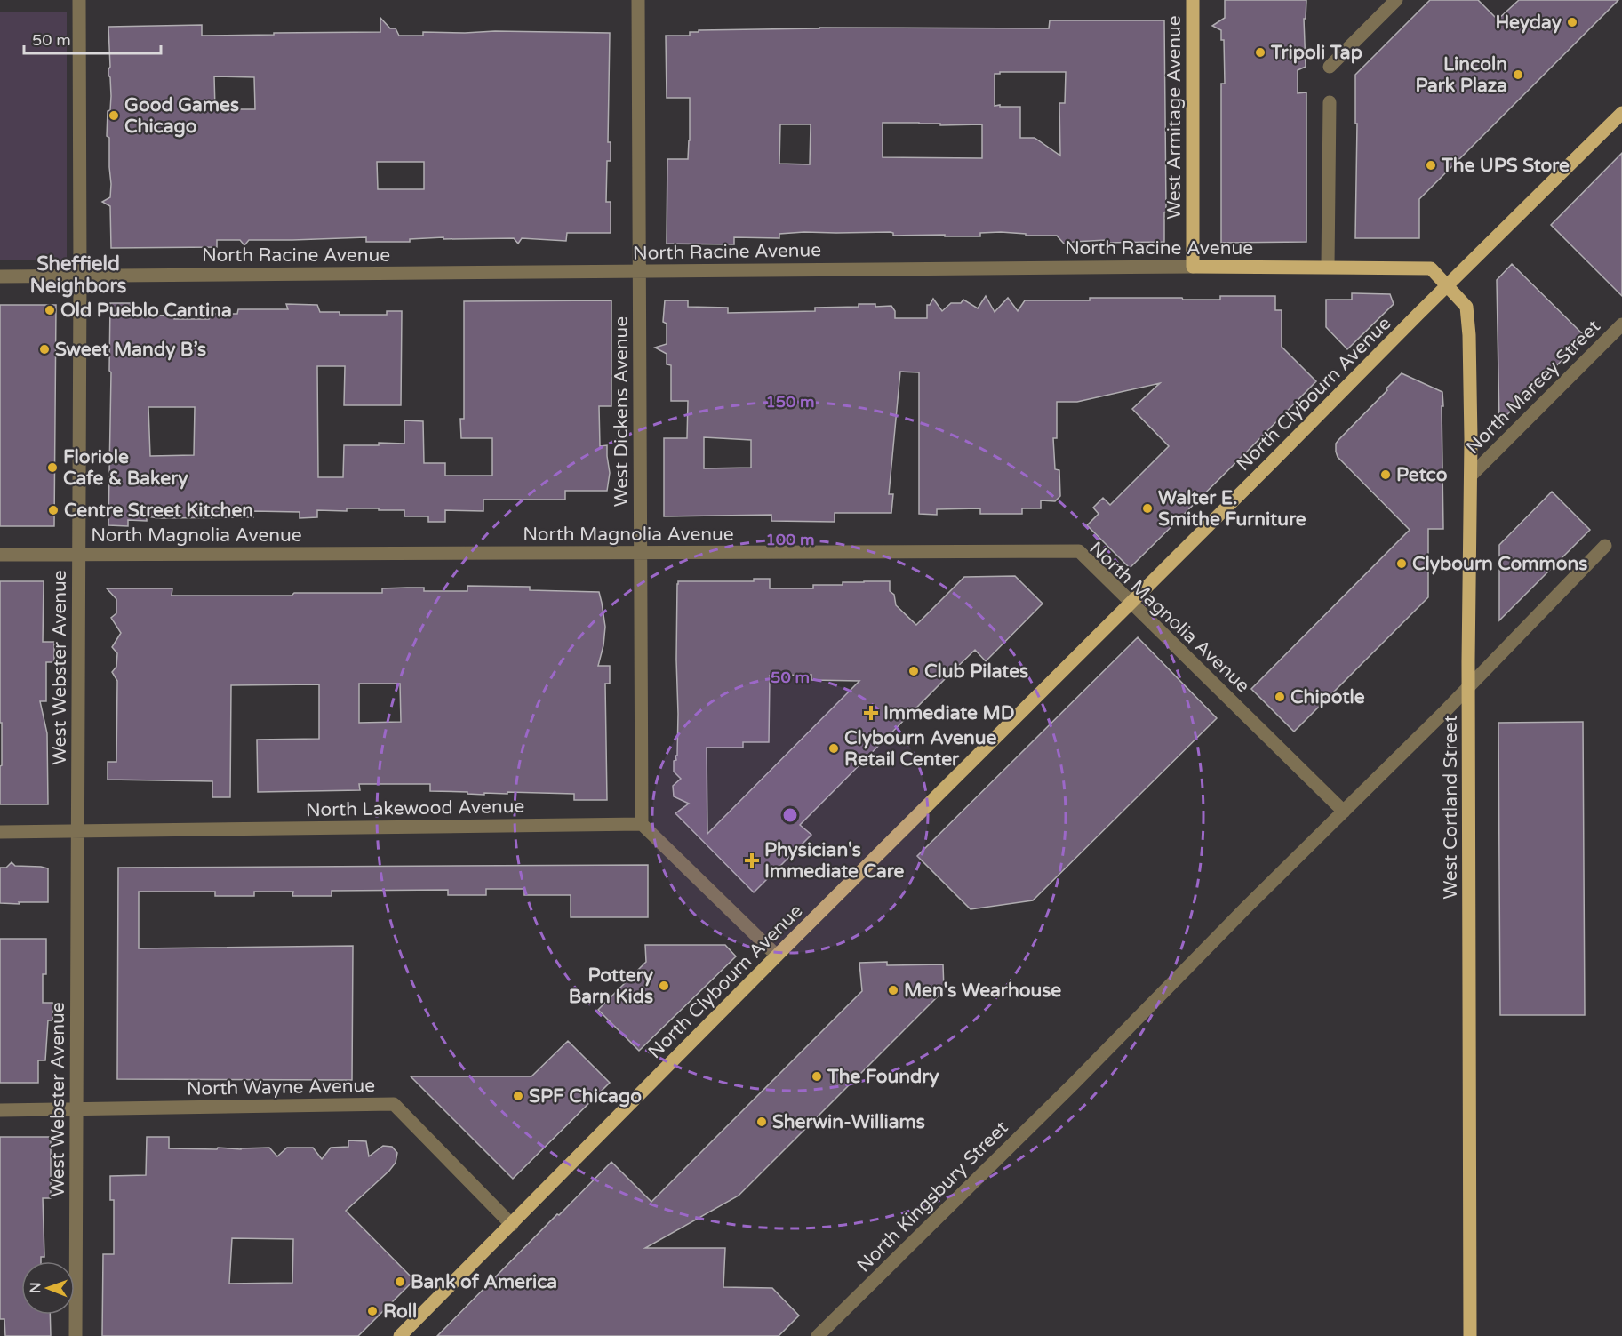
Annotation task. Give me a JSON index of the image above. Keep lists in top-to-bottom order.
{
  "streets": {
    "main road": [
      "West Armitage Avenue",
      "North Racine Avenue",
      "North Clybourn Avenue",
      "West Cortland Street"
    ],
    "street": [
      "North Marcey Street",
      "West Dickens Avenue",
      "North Magnolia Avenue",
      "West Webster Avenue",
      "North Lakewood Avenue",
      "North Wayne Avenue",
      "North Kingsbury Street"
    ]
  },
  "crossings": [
    ["West Armitage Avenue", "North Racine Avenue"],
    ["North Racine Avenue", "North Clybourn Avenue"],
    ["North Racine Avenue", "West Dickens Avenue"],
    ["North Racine Avenue", "West Webster Avenue"],
    ["North Racine Avenue", "West Cortland Street"],
    ["North Marcey Street", "West Cortland Street"],
    ["North Clybourn Avenue", "North Magnolia Avenue"],
    ["North Clybourn Avenue", "West Cortland Street"],
    ["North Clybourn Avenue", "North Wayne Avenue"],
    ["West Dickens Avenue", "North Magnolia Avenue"],
    ["West Dickens Avenue", "North Lakewood Avenue"],
    ["North Magnolia Avenue", "West Webster Avenue"],
    ["North Magnolia Avenue", "North Kingsbury Street"],
    ["West Webster Avenue", "North Lakewood Avenue"],
    ["West Webster Avenue", "North Wayne Avenue"],
    ["West Cortland Street", "North Kingsbury Street"]
  ],
  "districts": ["Sheffield Neighbors"],
  "places": {
    "other": [
      "Heyday",
      "Tripoli Tap",
      "Lincoln Park Plaza",
      "Good Games Chicago",
      "The UPS Store",
      "Old Pueblo Cantina",
      "Sweet Mandy B’s",
      "Floriole Cafe & Bakery",
      "Petco",
      "Walter E. Smithe Furniture",
      "Centre Street Kitchen",
      "Clybourn Commons",
      "Club Pilates",
      "Chipotle",
      "Clybourn Avenue Retail Center",
      "Pottery Barn Kids",
      "Men's Wearhouse",
      "The Foundry",
      "SPF Chicago",
      "Sherwin-Williams",
      "Bank of America",
      "Roll"
    ],
    "health": ["Immediate MD", "Physician's Immediate Care"]
  },
  "scale_bar": "50 m",
  "north": "left",
  "rings": ["150 m", "100 m", "50 m"]
}
